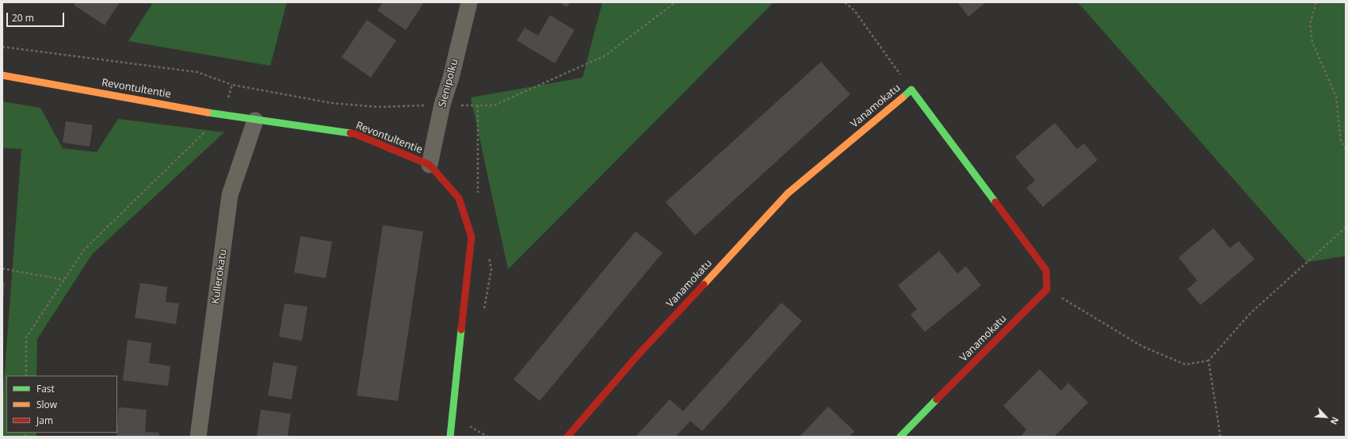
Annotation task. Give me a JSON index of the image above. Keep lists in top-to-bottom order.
{
  "streets": {
    "street": [
      "Sienipolku",
      "Revontultentie",
      "Vanamokatu",
      "Kullerokatu"
    ]
  },
  "crossings": [
    ["Sienipolku", "Revontultentie"],
    ["Revontultentie", "Kullerokatu"]
  ],
  "legend": ["Fast", "Slow", "Jam"],
  "scale_bar": "20 m",
  "north": "bottom right"
}
